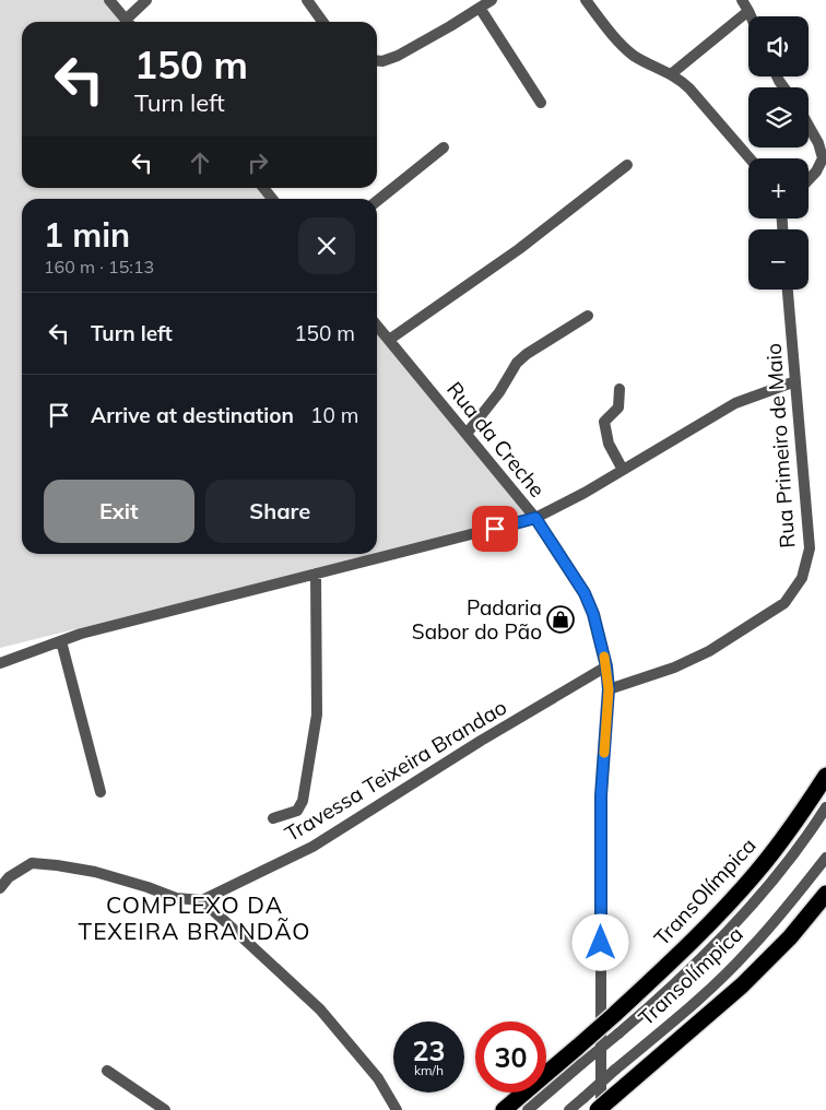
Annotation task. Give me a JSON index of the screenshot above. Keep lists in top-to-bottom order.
{
  "streets": {
    "highway": ["TransOlímpica"],
    "street": [
      "Rua da Creche",
      "Rua Primeiro de Maio",
      "Travessa Teixeira Brandao",
      "Transolímpica"
    ]
  },
  "crossings": [
    ["Rua da Creche", "Rua Primeiro de Maio"],
    ["Rua da Creche", "Travessa Teixeira Brandao"],
    ["Rua da Creche", "TransOlímpica"]
  ],
  "districts": ["COMPLEXO DA TEXEIRA BRANDÃO"],
  "places": {
    "shop": ["Padaria Sabor do Pão"]
  },
  "page": {
    "map_buttons": ["+", "−"],
    "turn": ["150 m", "Turn left"],
    "heading": ["1 min", "160 m · 15:13"],
    "list": [
      {
        "name": "Turn left",
        "value": "150 m"
      },
      {
        "name": "Arrive at destination",
        "value": "10 m"
      }
    ],
    "buttons": ["Exit", "Share"],
    "speed": "23 km/h",
    "limit": "30"
  }
}
